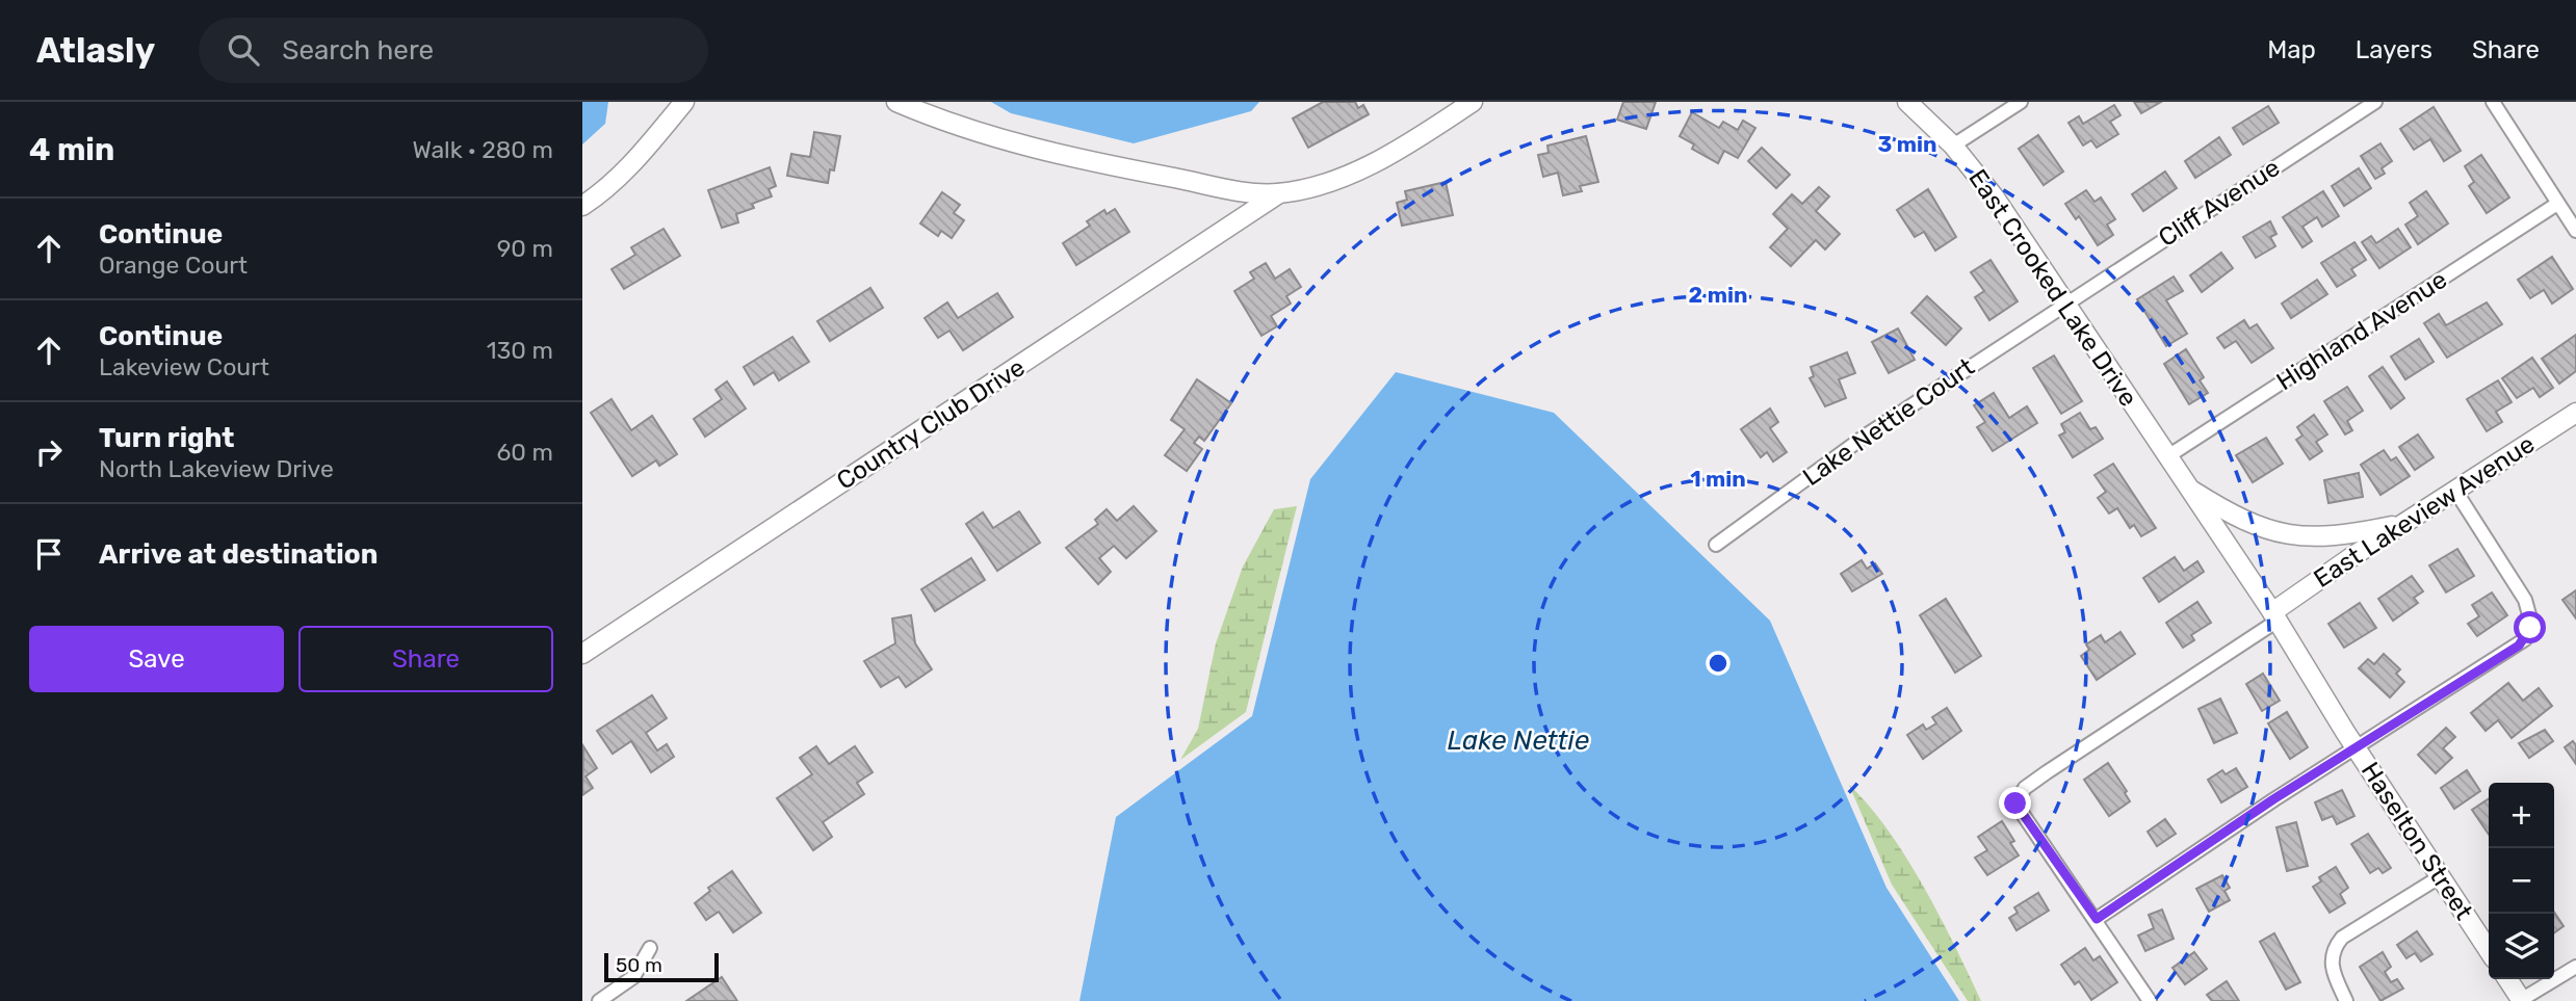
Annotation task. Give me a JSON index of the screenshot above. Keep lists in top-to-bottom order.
{
  "streets": {
    "street": [
      "Cliff Avenue",
      "East Crooked Lake Drive",
      "Highland Avenue",
      "Lake Nettie Court",
      "Country Club Drive",
      "East Lakeview Avenue",
      "Haselton Street"
    ]
  },
  "crossings": [
    ["Cliff Avenue", "East Crooked Lake Drive"],
    ["Cliff Avenue", "Lake Nettie Court"],
    ["East Crooked Lake Drive", "Highland Avenue"],
    ["East Crooked Lake Drive", "Lake Nettie Court"],
    ["East Crooked Lake Drive", "East Lakeview Avenue"],
    ["East Crooked Lake Drive", "Haselton Street"],
    ["East Lakeview Avenue", "Haselton Street"]
  ],
  "water": ["Lake Nettie"],
  "scale_bar": "50 m",
  "page": {
    "header": "Atlasly",
    "search": "Search here",
    "nav": ["Map", "Layers", "Share"],
    "heading": ["4 min", "Walk · 280 m"],
    "list": [
      ["Continue", "Orange Court", "90 m"],
      ["Continue", "Lakeview Court", "130 m"],
      ["Turn right", "North Lakeview Drive", "60 m"],
      "Arrive at destination"
    ],
    "buttons": ["Save", "Share"],
    "map_buttons": ["+", "−"],
    "scale": "50 m"
  },
  "rings": ["3 min", "2 min", "1 min"]
}
